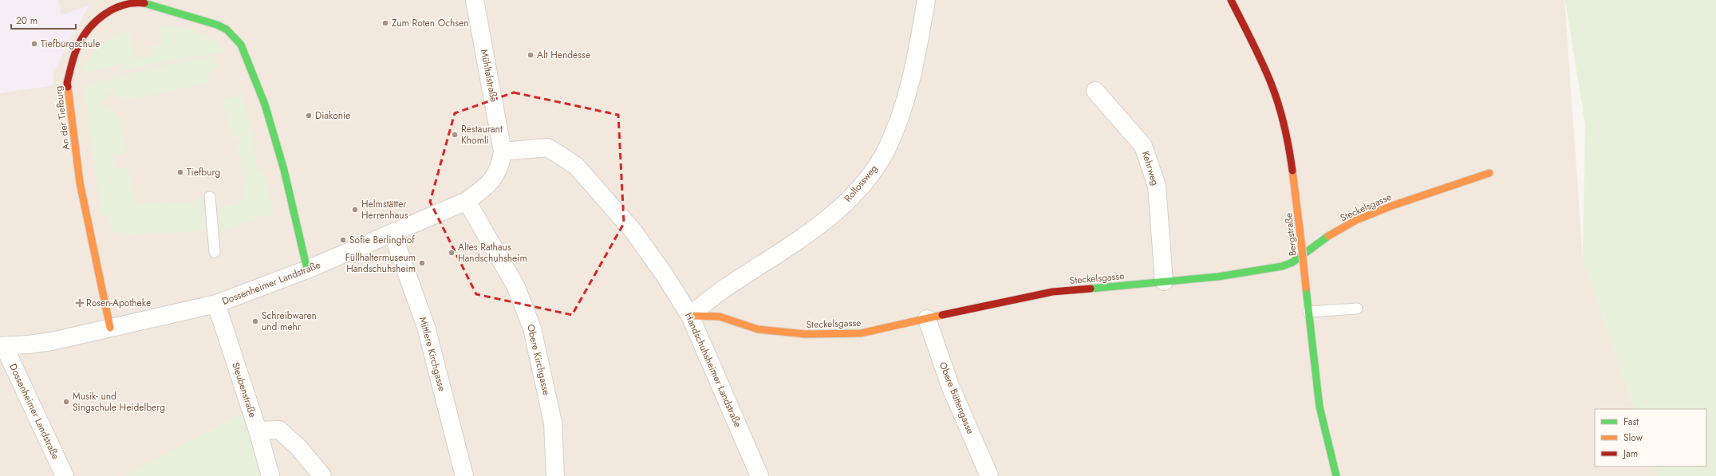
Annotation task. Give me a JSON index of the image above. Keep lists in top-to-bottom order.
{
  "streets": {
    "street": [
      "Mühltalstraße",
      "An der Tiefburg",
      "Kehrweg",
      "Rollossweg",
      "Steckelsgasse",
      "Bergstraße",
      "Dossenheimer Landstraße",
      "Mittlere Kirchgasse",
      "Obere Kirchgasse",
      "Handschuhsheimer Landstraße",
      "Steubenstraße",
      "Obere Büttengasse"
    ]
  },
  "crossings": [
    ["Mühltalstraße", "Dossenheimer Landstraße"],
    ["Mühltalstraße", "Handschuhsheimer Landstraße"],
    ["An der Tiefburg", "Dossenheimer Landstraße"],
    ["Kehrweg", "Steckelsgasse"],
    ["Rollossweg", "Steckelsgasse"],
    ["Rollossweg", "Handschuhsheimer Landstraße"],
    ["Steckelsgasse", "Handschuhsheimer Landstraße"],
    ["Steckelsgasse", "Obere Büttengasse"],
    ["Dossenheimer Landstraße", "Mittlere Kirchgasse"],
    ["Dossenheimer Landstraße", "Obere Kirchgasse"],
    ["Dossenheimer Landstraße", "Handschuhsheimer Landstraße"],
    ["Dossenheimer Landstraße", "Steubenstraße"]
  ],
  "places": {
    "other": [
      "Zum Roten Ochsen",
      "Tiefburgschule",
      "Alt Hendesse",
      "Diakonie",
      "Restaurant Khomli",
      "Tiefburg",
      "Helmstätter Herrenhaus",
      "Sofie Berlinghof",
      "Altes Rathaus Handschuhsheim",
      "Füllhaltermuseum Handschuhsheim",
      "Schreibwaren und mehr",
      "Musik- und Singschule Heidelberg"
    ],
    "health": ["Rosen-Apotheke"]
  },
  "legend": ["Fast", "Slow", "Jam"],
  "scale_bar": "20 m"
}
